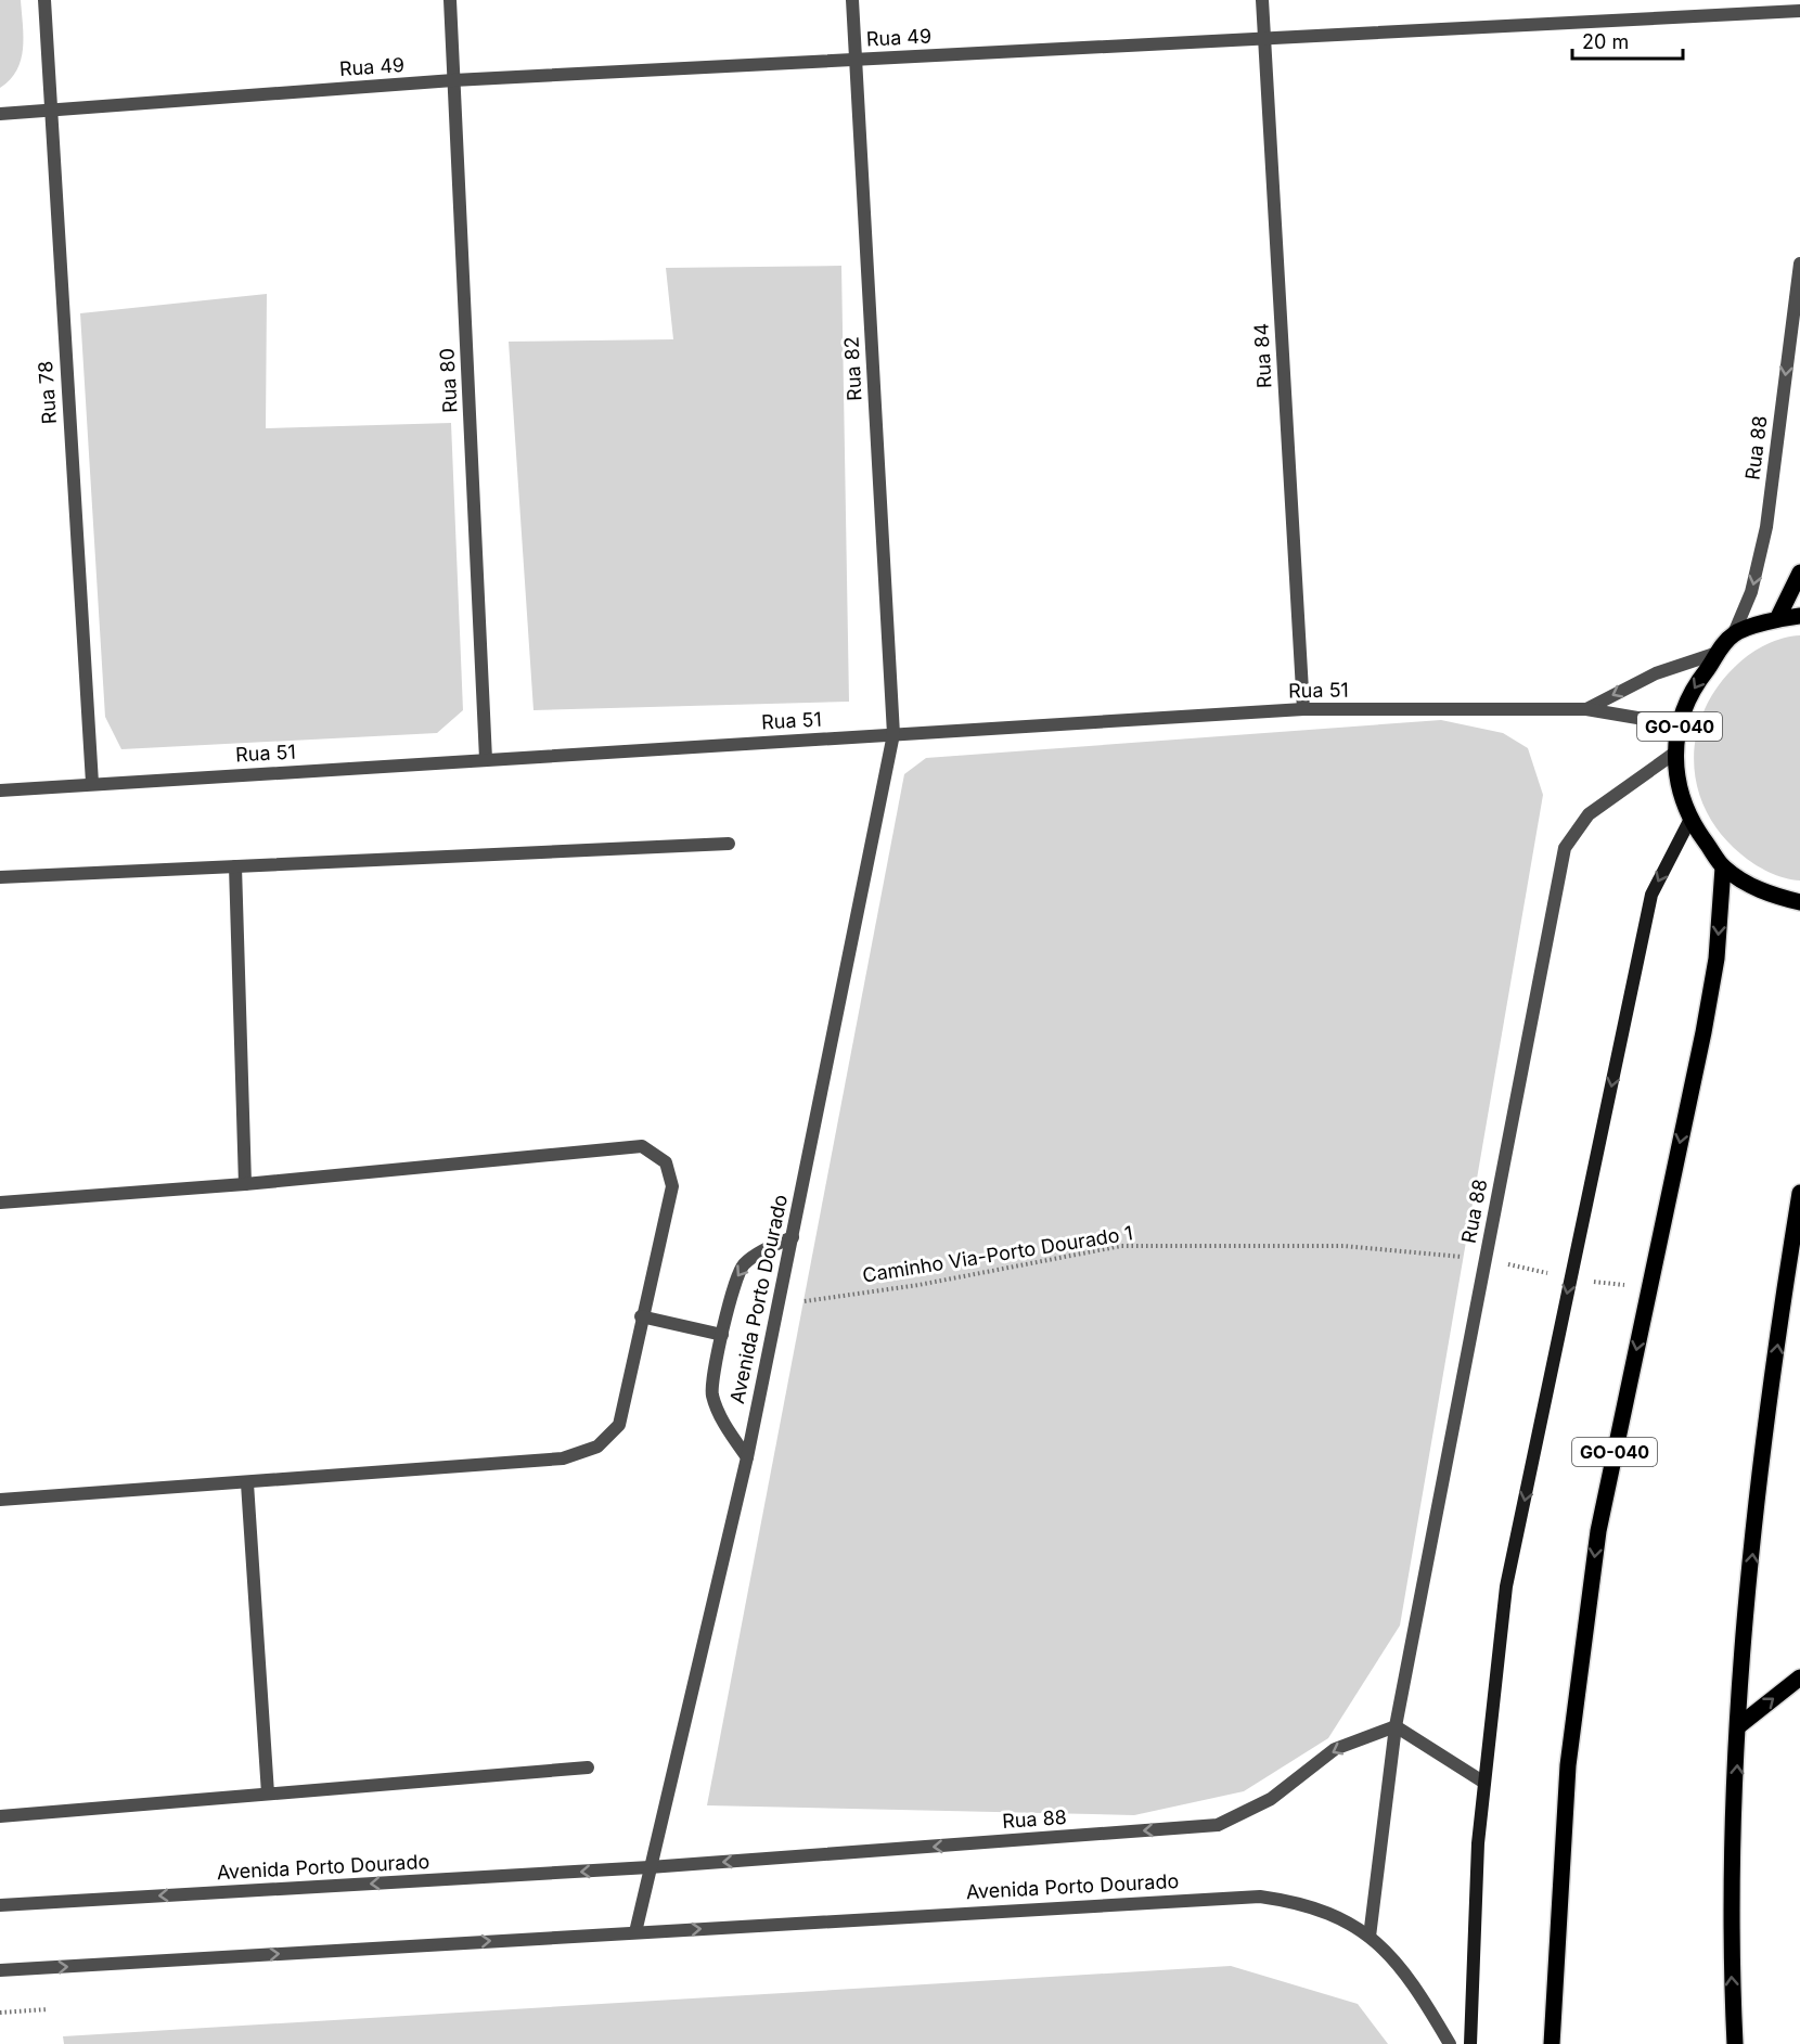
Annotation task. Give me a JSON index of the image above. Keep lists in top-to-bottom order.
{
  "streets": {
    "main road": ["GO-040"],
    "street": [
      "Rua 49",
      "Rua 84",
      "Rua 82",
      "Rua 80",
      "Rua 78",
      "Rua 88",
      "Rua 51",
      "Avenida Porto Dourado"
    ],
    "path": ["Caminho Via-Porto Dourado 1"]
  },
  "crossings": [
    ["Rua 49", "Rua 84"],
    ["Rua 49", "Rua 82"],
    ["Rua 49", "Rua 80"],
    ["Rua 49", "Rua 78"],
    ["Rua 84", "Rua 51"],
    ["Rua 82", "Rua 51"],
    ["Rua 82", "Avenida Porto Dourado"],
    ["Rua 80", "Rua 51"],
    ["Rua 78", "Rua 51"],
    ["Rua 88", "GO-040"],
    ["Rua 88", "Caminho Via-Porto Dourado 1"],
    ["Rua 88", "Avenida Porto Dourado"],
    ["Rua 51", "GO-040"],
    ["Rua 51", "Avenida Porto Dourado"],
    ["GO-040", "Caminho Via-Porto Dourado 1"],
    ["Caminho Via-Porto Dourado 1", "Avenida Porto Dourado"]
  ],
  "one_way": ["Rua 88"],
  "scale_bar": "20 m"
}
